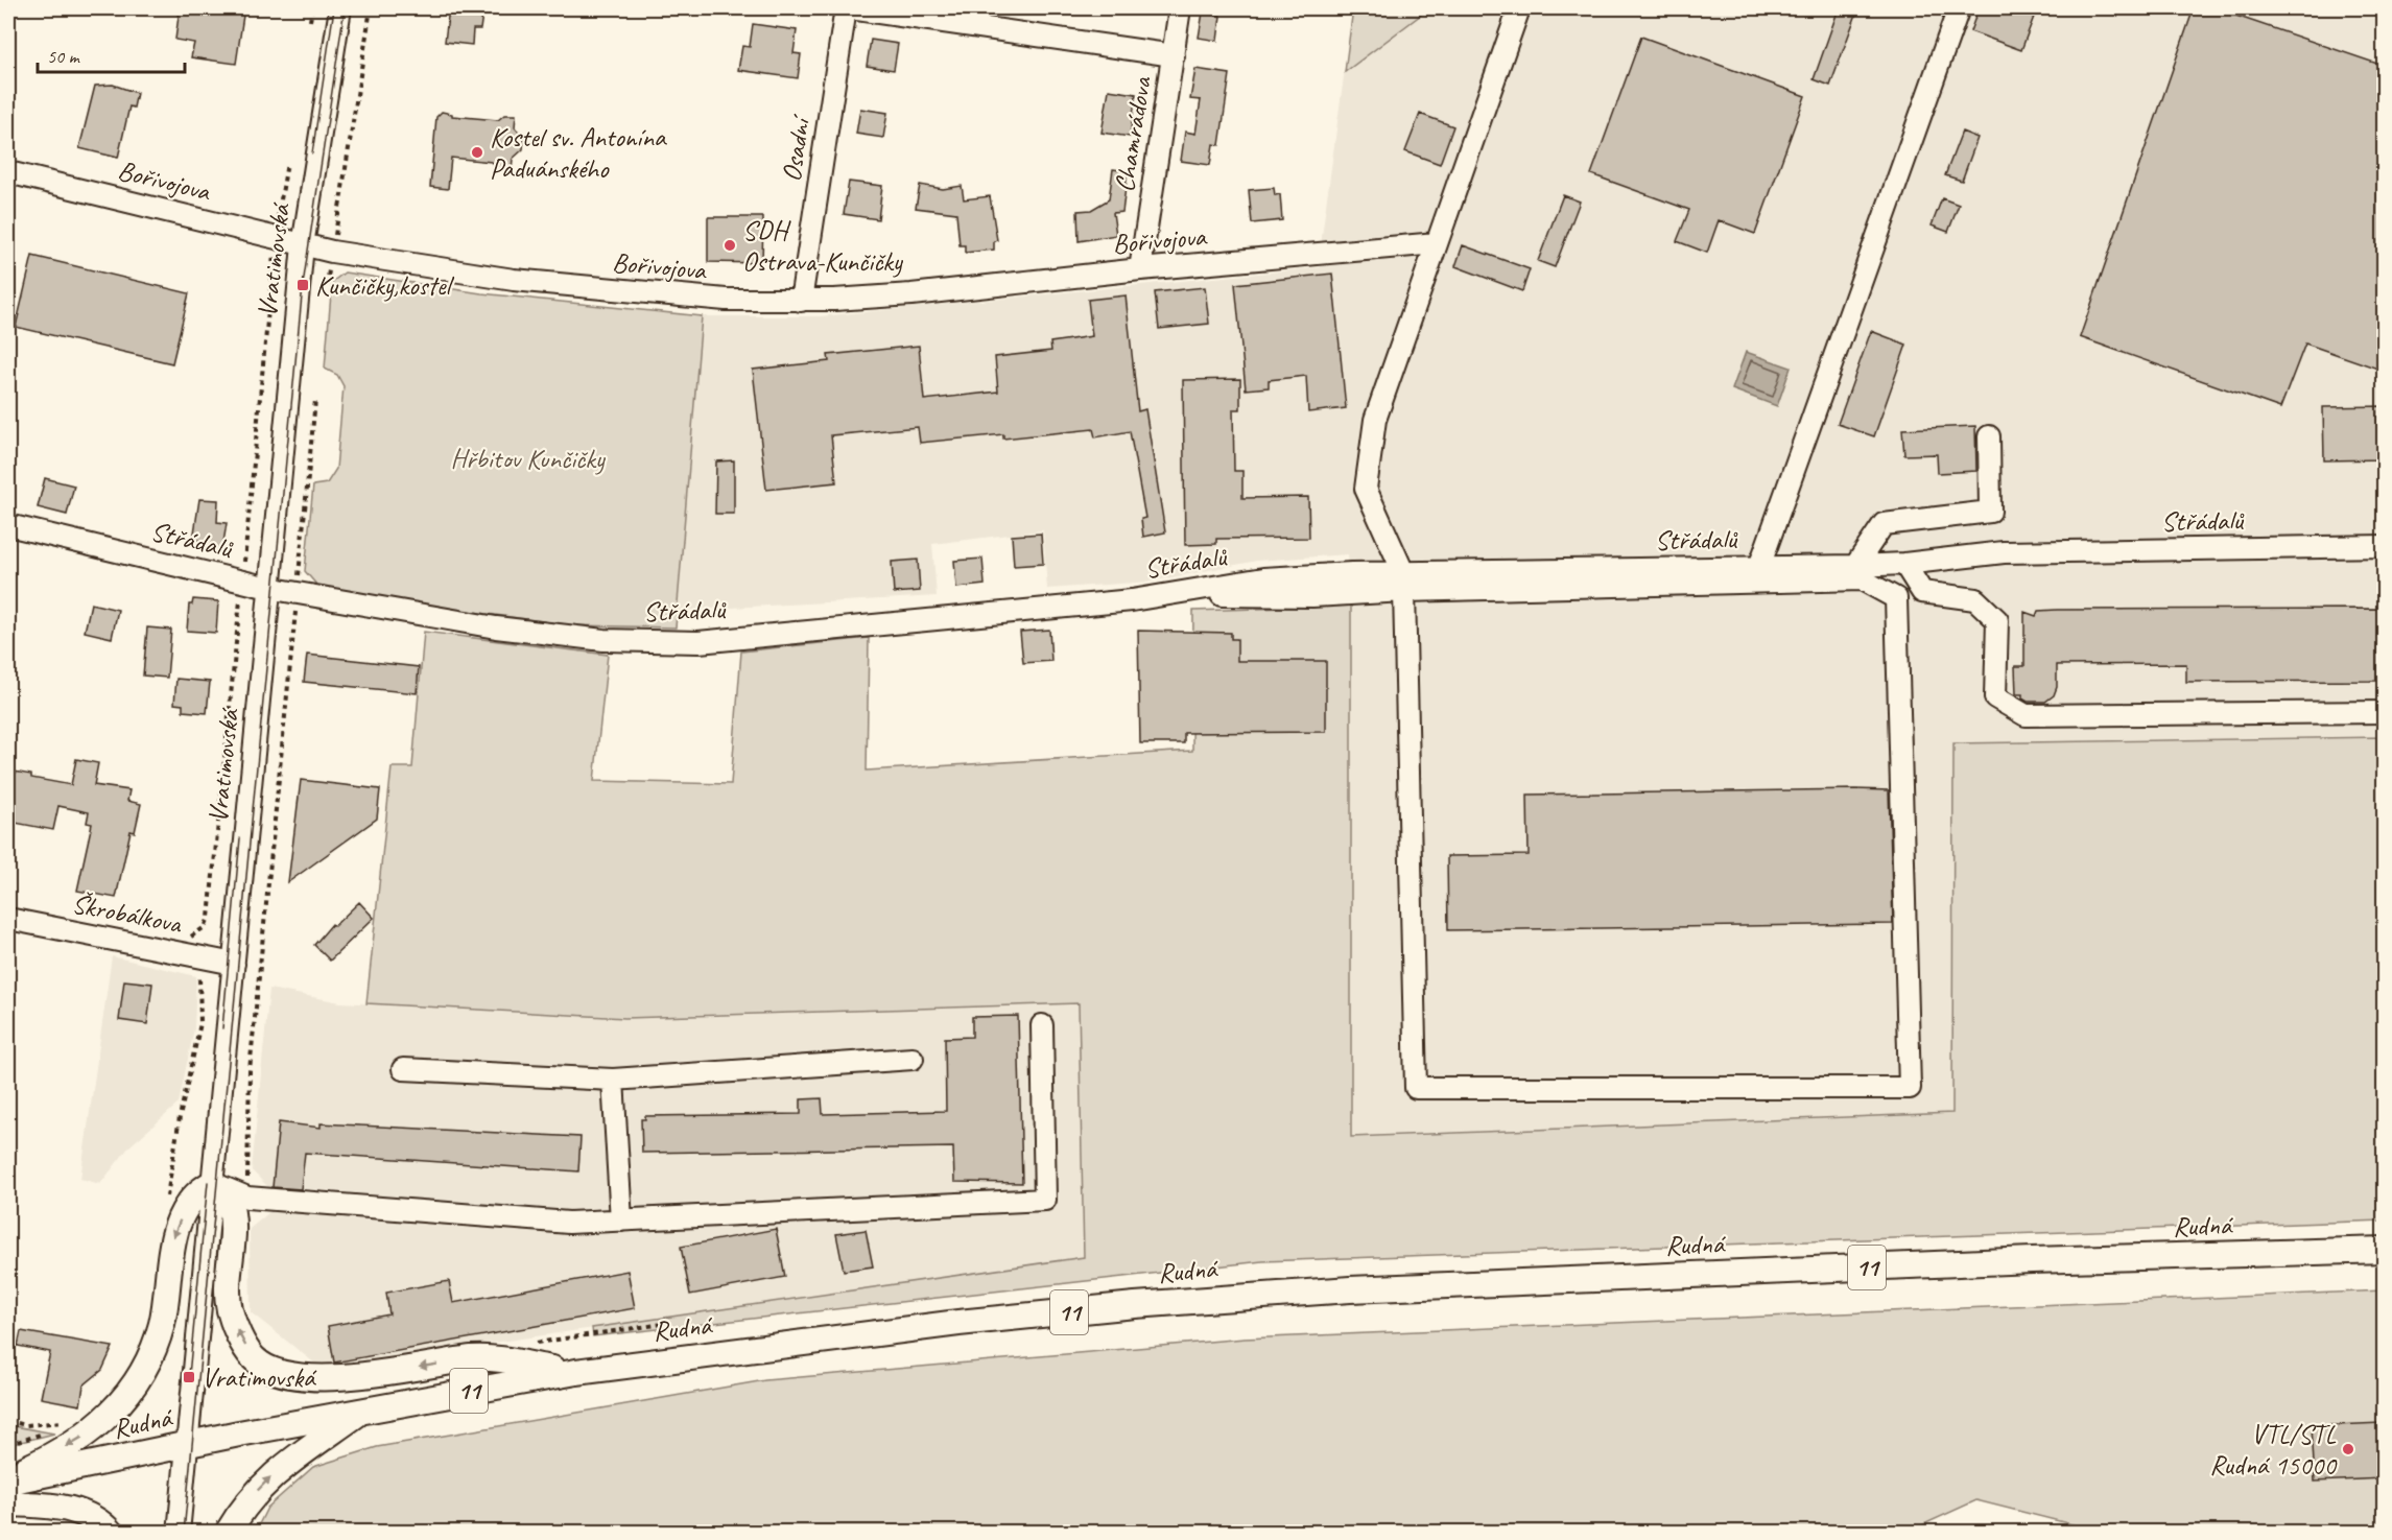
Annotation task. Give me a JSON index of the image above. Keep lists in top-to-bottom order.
{
  "streets": {
    "main road": ["Rudná", "11"],
    "street": [
      "Chamrádova",
      "Osadní",
      "Bořivojova",
      "Vratimovská",
      "Střádalů",
      "Škrobálkova"
    ]
  },
  "crossings": [
    ["Chamrádova", "Bořivojova"],
    ["Osadní", "Bořivojova"],
    ["Bořivojova", "Vratimovská"],
    ["Vratimovská", "Střádalů"],
    ["Vratimovská", "Škrobálkova"],
    ["Vratimovská", "Rudná"]
  ],
  "parks": ["Hřbitov Kunčičky"],
  "places": {
    "other": ["Kostel sv. Antonína Paduánského", "SDH Ostrava-Kunčičky", "VTL/STL Rudná 15000"],
    "transit": ["Kunčičky,kostel", "Vratimovská"]
  },
  "scale_bar": "50 m"
}
